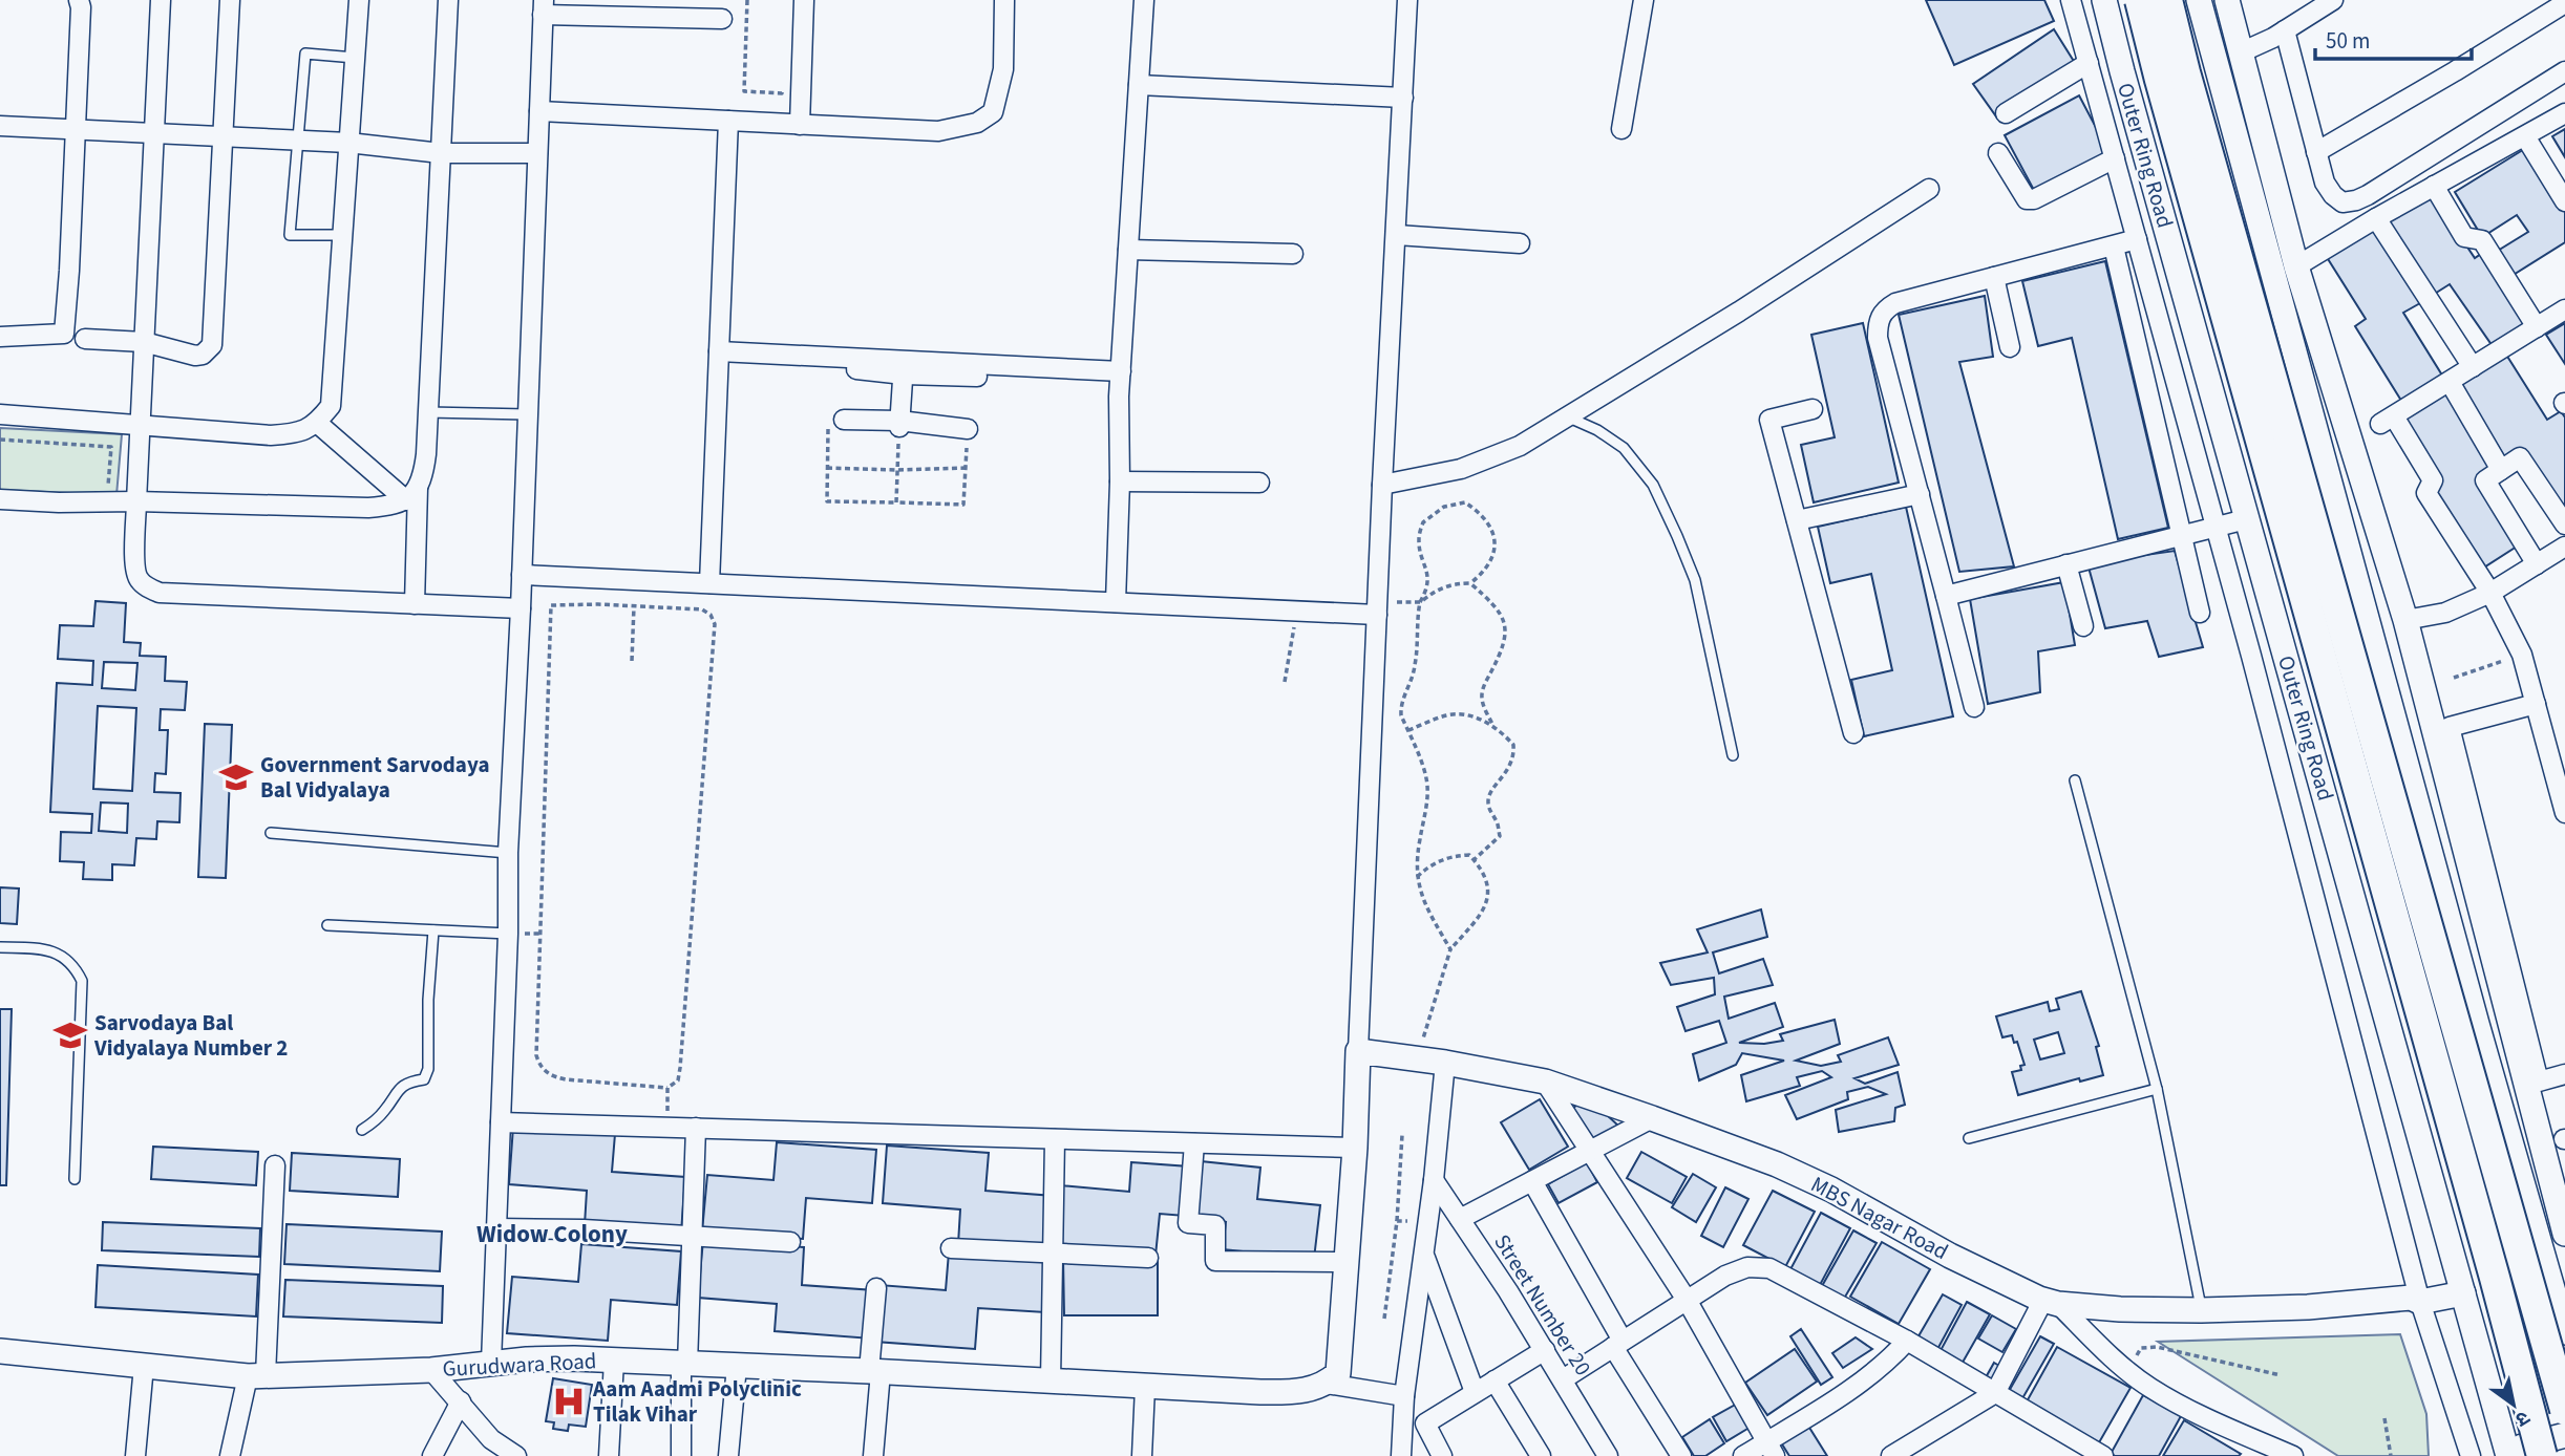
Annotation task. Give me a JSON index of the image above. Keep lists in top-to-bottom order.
{
  "streets": {
    "main road": ["Outer Ring Road"],
    "street": ["MBS Nagar Road", "Street Number 20", "Gurudwara Road"]
  },
  "crossings": [
    ["Outer Ring Road", "MBS Nagar Road"]
  ],
  "districts": ["Widow Colony"],
  "places": {
    "school or university": ["Government Sarvodaya Bal Vidyalaya", "Sarvodaya Bal Vidyalaya Number 2"],
    "hospital": ["Aam Aadmi Polyclinic Tilak Vihar"]
  },
  "scale_bar": "50 m",
  "north": "bottom right"
}
